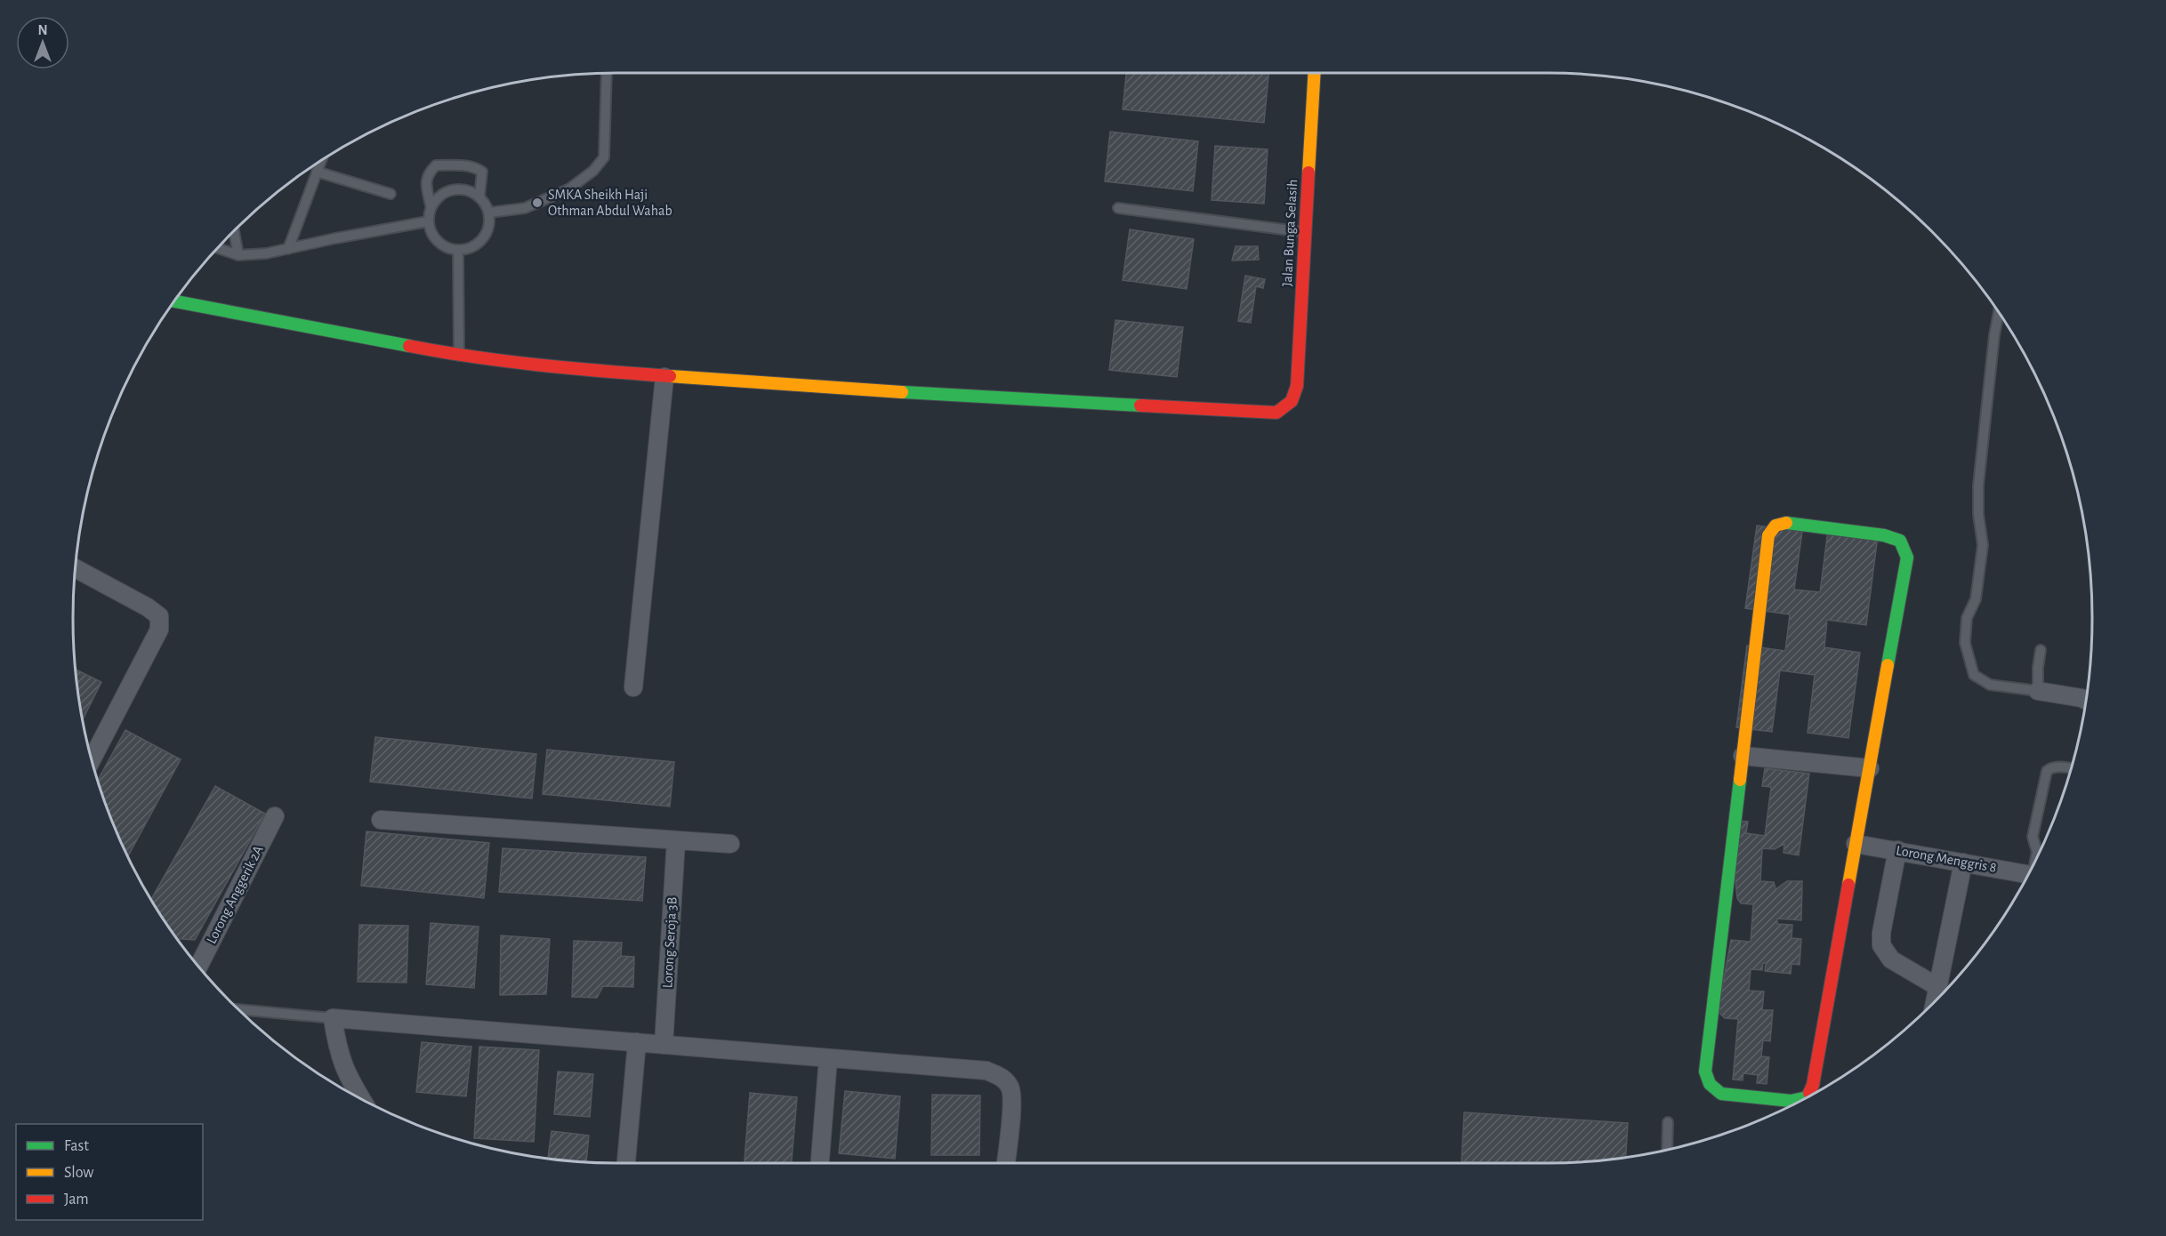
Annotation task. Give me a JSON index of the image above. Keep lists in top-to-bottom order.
{
  "streets": {
    "street": [
      "Jalan Bunga Selasih",
      "Lorong Menggris 8",
      "Lorong Anggerik 2A",
      "Lorong Seroja 3B"
    ]
  },
  "places": ["SMKA Sheikh Haji Othman Abdul Wahab"],
  "legend": ["Fast", "Slow", "Jam"],
  "north": "top"
}
